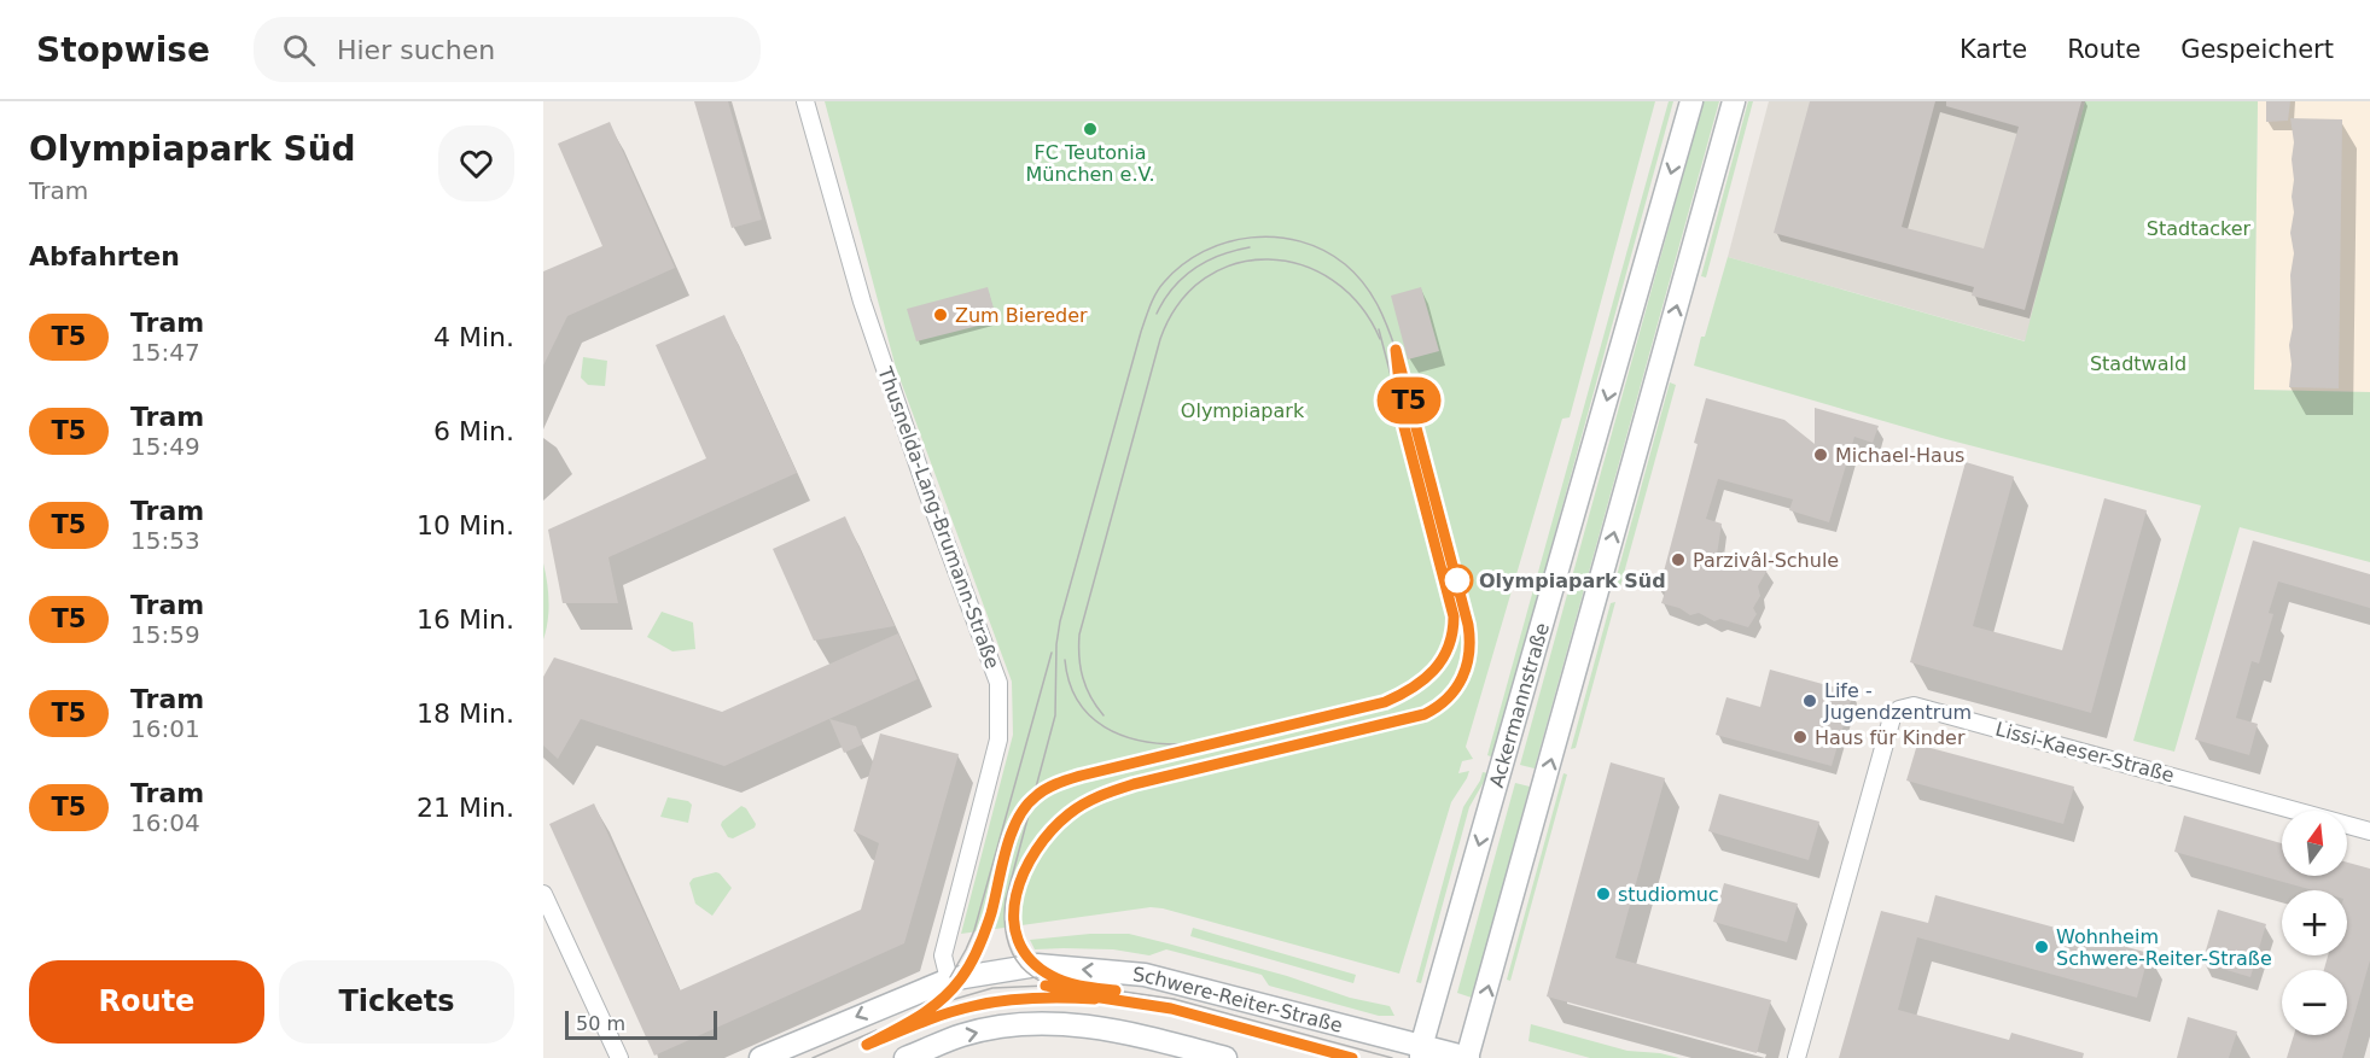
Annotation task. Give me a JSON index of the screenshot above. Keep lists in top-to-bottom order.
{
  "streets": {
    "main road": ["Ackermannstraße", "Schwere-Reiter-Straße"],
    "street": ["Thusnelda-Lang-Brumann-Straße", "Lissi-Kaeser-Straße"]
  },
  "crossings": [
    ["Thusnelda-Lang-Brumann-Straße", "Schwere-Reiter-Straße"],
    ["Ackermannstraße", "Schwere-Reiter-Straße"]
  ],
  "parks": ["Stadtacker", "Stadtwald", "Olympiapark"],
  "places": [
    "FC Teutonia München e.V.",
    "Zum Biereder",
    "Michael-Haus",
    "Parzivâl-Schule",
    "Olympiapark Süd",
    "Life - Jugendzentrum",
    "Haus für Kinder",
    "studiomuc",
    "Wohnheim Schwere-Reiter-Straße"
  ],
  "lines": ["tram line T5"],
  "scale_bar": "50 m",
  "north": "top",
  "page": {
    "header": "Stopwise",
    "search": "Hier suchen",
    "nav": ["Karte", "Route", "Gespeichert"],
    "heading": [
      ["Olympiapark Süd", "Tram"],
      "Abfahrten"
    ],
    "on_map": "T5",
    "list": [
      {
        "mark": "T5",
        "name": "Tram",
        "note": "15:47",
        "value": "4 Min."
      },
      {
        "mark": "T5",
        "name": "Tram",
        "note": "15:49",
        "value": "6 Min."
      },
      {
        "mark": "T5",
        "name": "Tram",
        "note": "15:53",
        "value": "10 Min."
      },
      {
        "mark": "T5",
        "name": "Tram",
        "note": "15:59",
        "value": "16 Min."
      },
      {
        "mark": "T5",
        "name": "Tram",
        "note": "16:01",
        "value": "18 Min."
      },
      {
        "mark": "T5",
        "name": "Tram",
        "note": "16:04",
        "value": "21 Min."
      }
    ],
    "map_buttons": ["+", "−"],
    "buttons": ["Route", "Tickets"],
    "scale": "50 m"
  }
}
